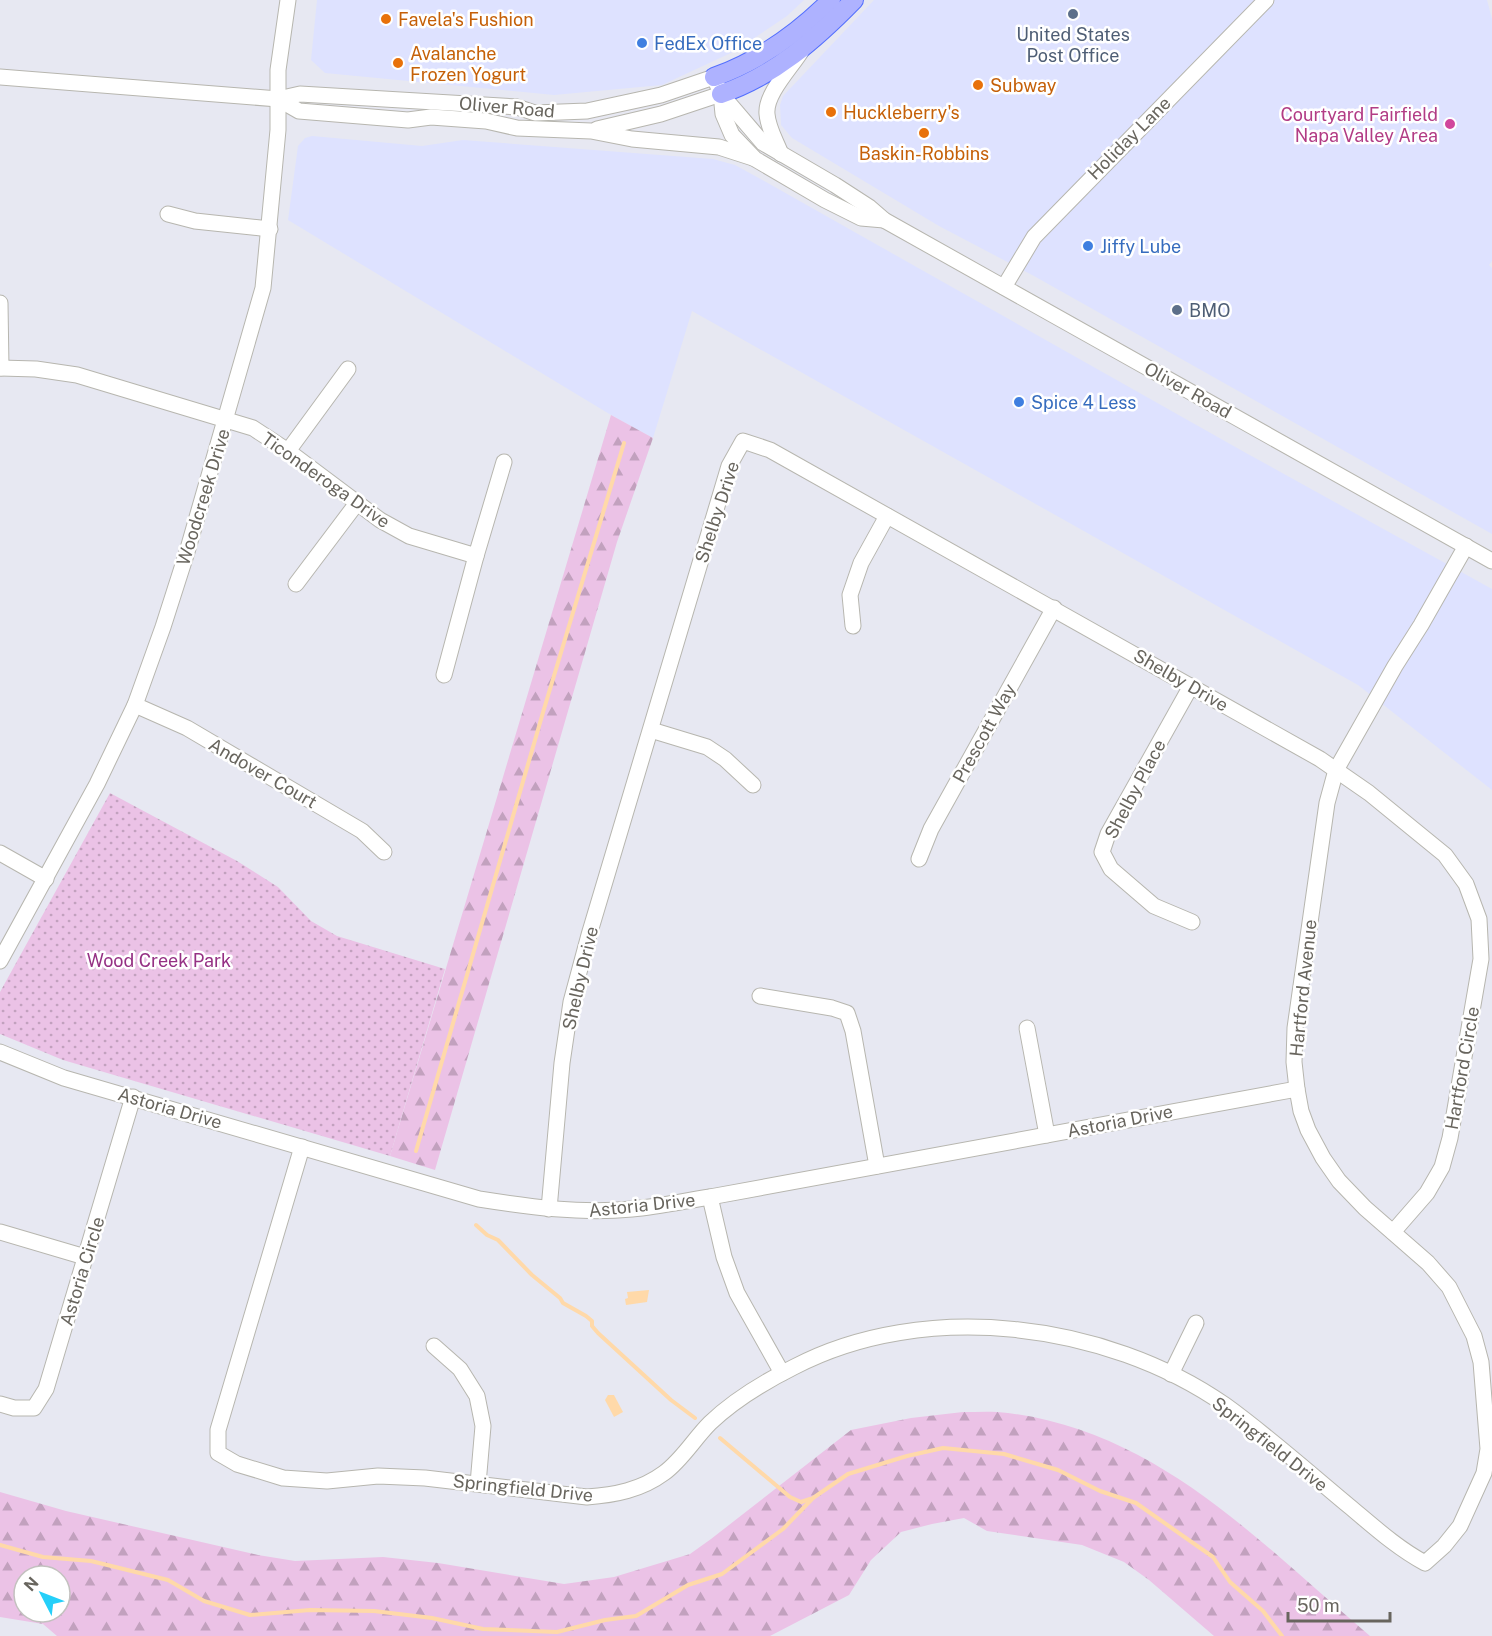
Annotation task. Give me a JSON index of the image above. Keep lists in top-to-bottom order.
{
  "streets": {
    "street": [
      "Oliver Road",
      "Holiday Lane",
      "Ticonderoga Drive",
      "Woodcreek Drive",
      "Shelby Drive",
      "Prescott Way",
      "Andover Court",
      "Shelby Place",
      "Hartford Avenue",
      "Hartford Circle",
      "Astoria Drive",
      "Astoria Circle",
      "Springfield Drive"
    ]
  },
  "crossings": [
    ["Oliver Road", "Holiday Lane"],
    ["Oliver Road", "Woodcreek Drive"],
    ["Oliver Road", "Hartford Avenue"],
    ["Ticonderoga Drive", "Woodcreek Drive"],
    ["Woodcreek Drive", "Andover Court"],
    ["Shelby Drive", "Prescott Way"],
    ["Shelby Drive", "Shelby Place"],
    ["Shelby Drive", "Hartford Avenue"],
    ["Shelby Drive", "Hartford Circle"],
    ["Shelby Drive", "Astoria Drive"],
    ["Hartford Avenue", "Hartford Circle"],
    ["Hartford Avenue", "Astoria Drive"],
    ["Hartford Avenue", "Springfield Drive"],
    ["Astoria Drive", "Astoria Circle"],
    ["Astoria Drive", "Springfield Drive"]
  ],
  "parks": ["Wood Creek Park"],
  "places": [
    "United States Post Office",
    "Favela's Fushion",
    "FedEx Office",
    "Avalanche Frozen Yogurt",
    "Subway",
    "Huckleberry's",
    "Courtyard Fairfield Napa Valley Area",
    "Baskin-Robbins",
    "Jiffy Lube",
    "BMO",
    "Spice 4 Less"
  ],
  "scale_bar": "50 m",
  "north": "top left"
}
